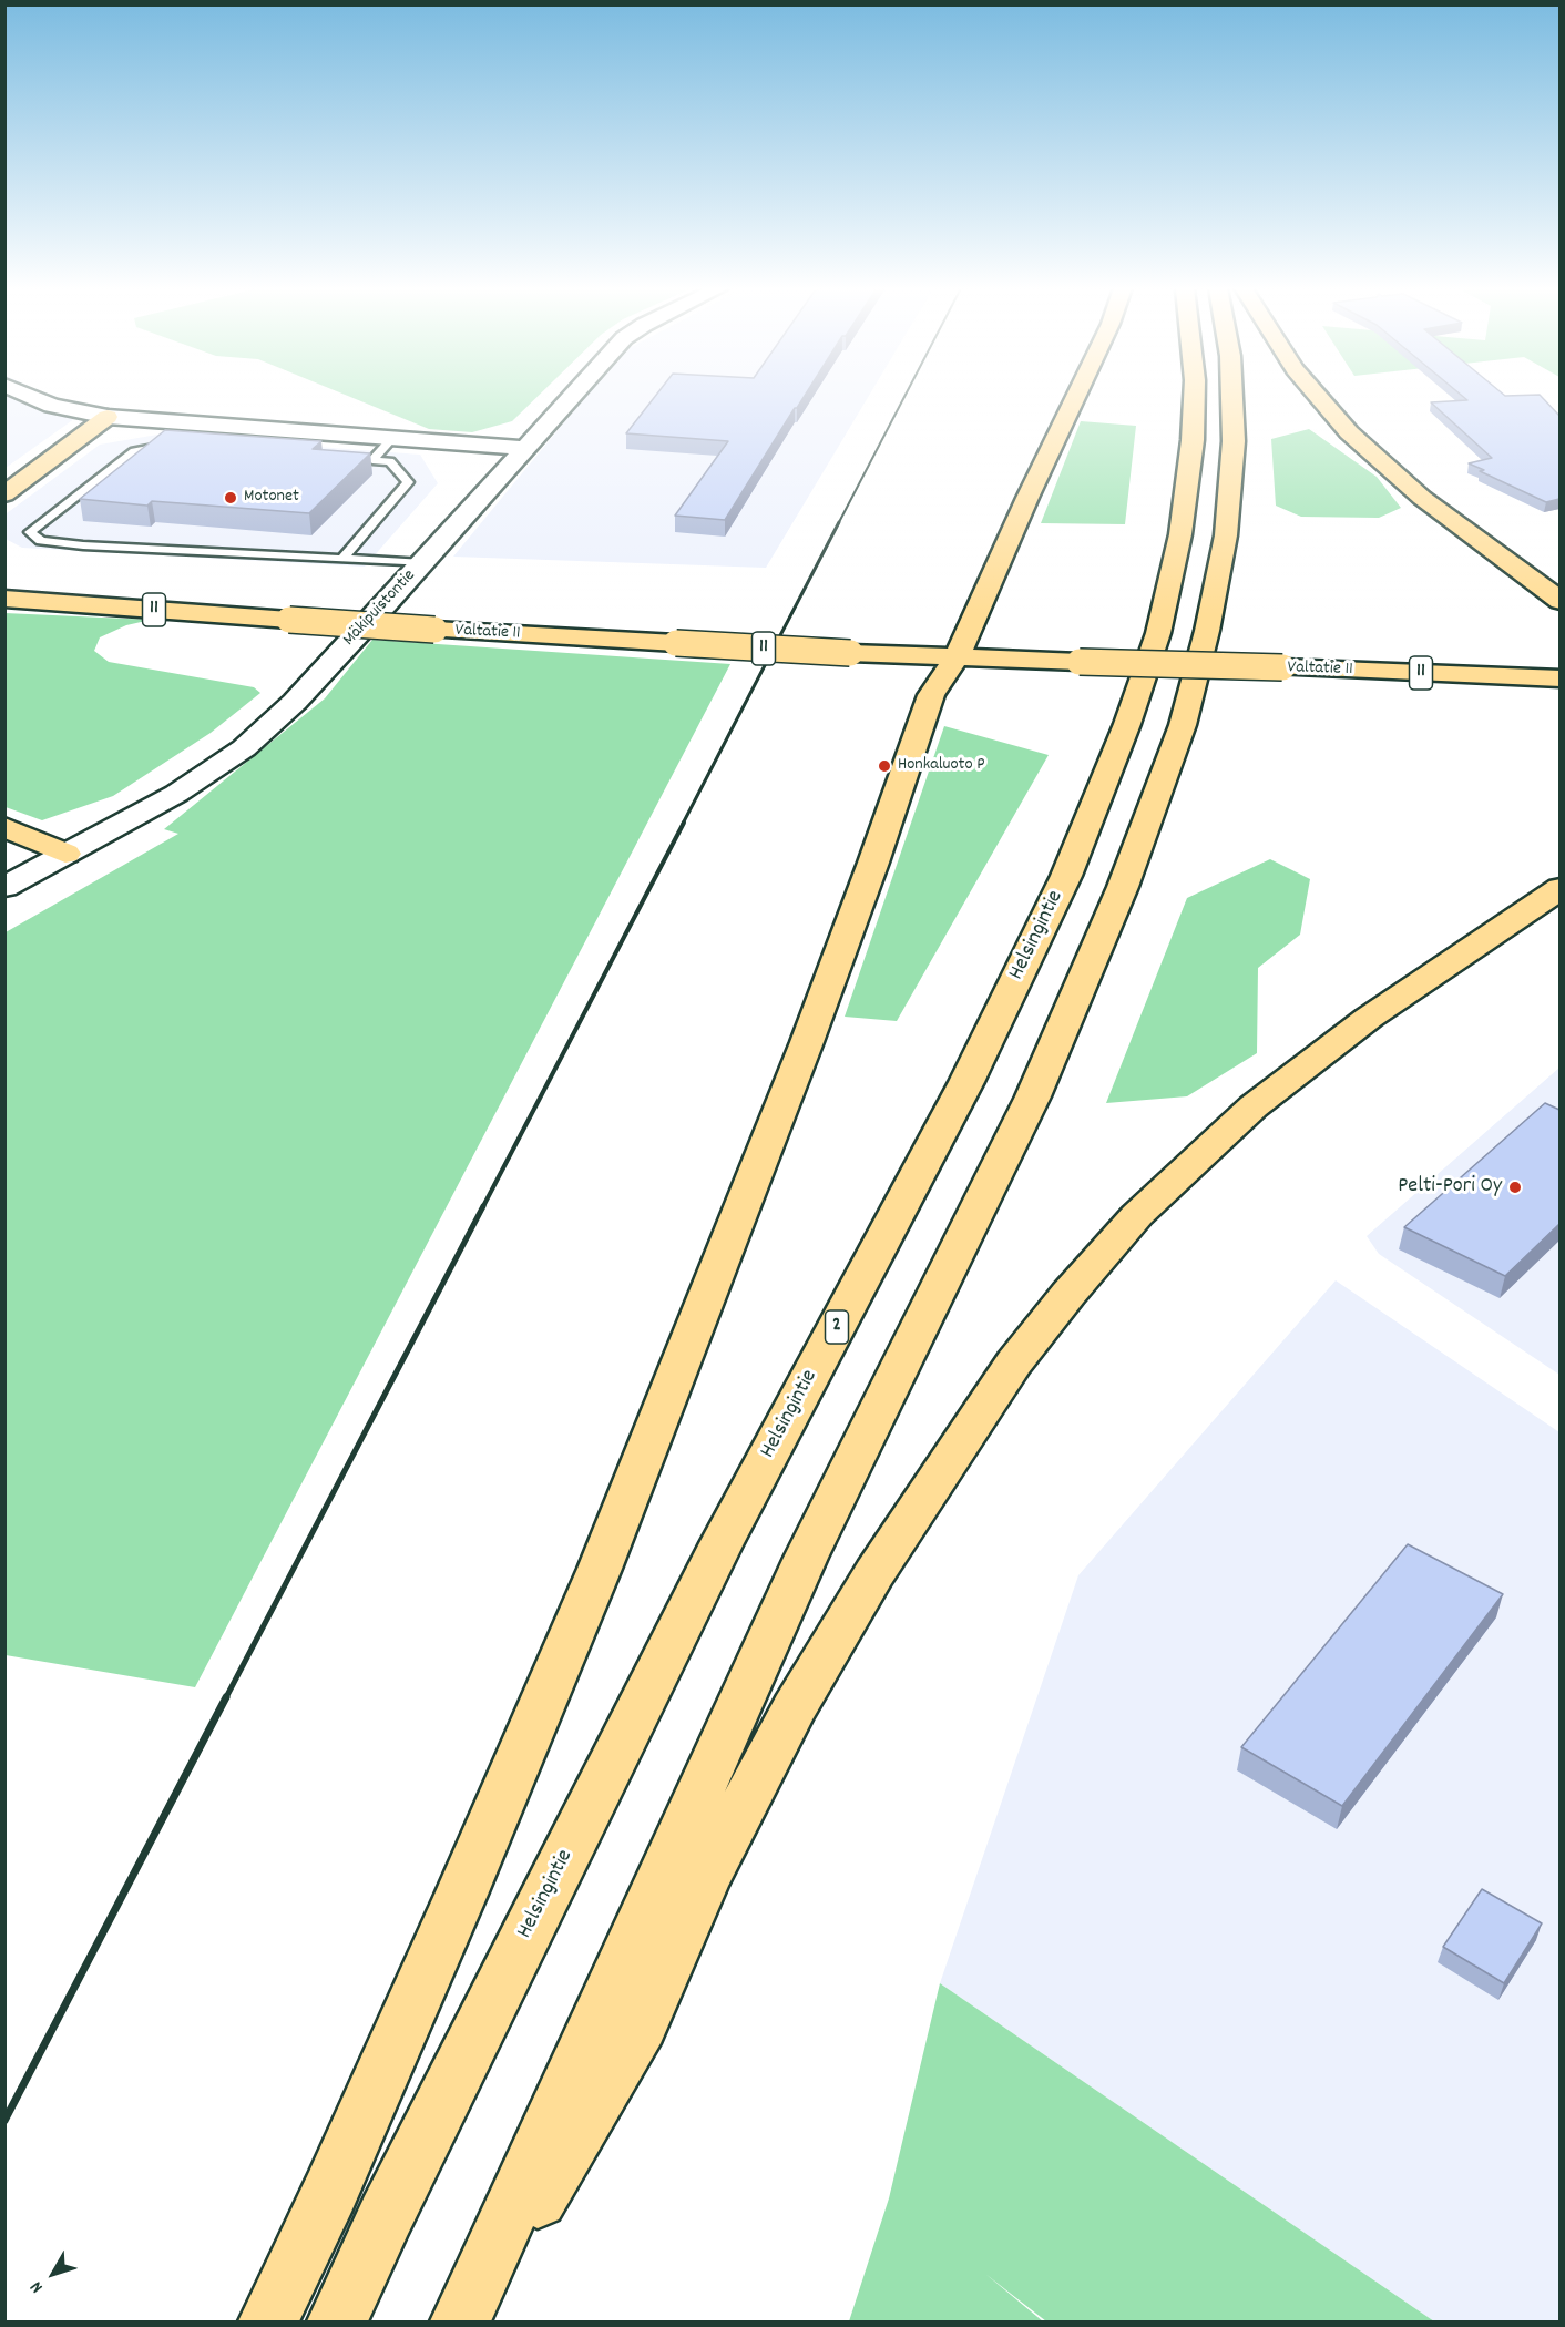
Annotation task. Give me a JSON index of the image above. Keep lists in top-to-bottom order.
{
  "streets": {
    "highway": [
      "11",
      "Valtatie 11",
      "Helsingintie",
      "2"
    ],
    "street": ["Mäkipuistontie"]
  },
  "places": ["Motonet", "Honkaluoto P", "Pelti-Pori Oy"],
  "north": "bottom left"
}
